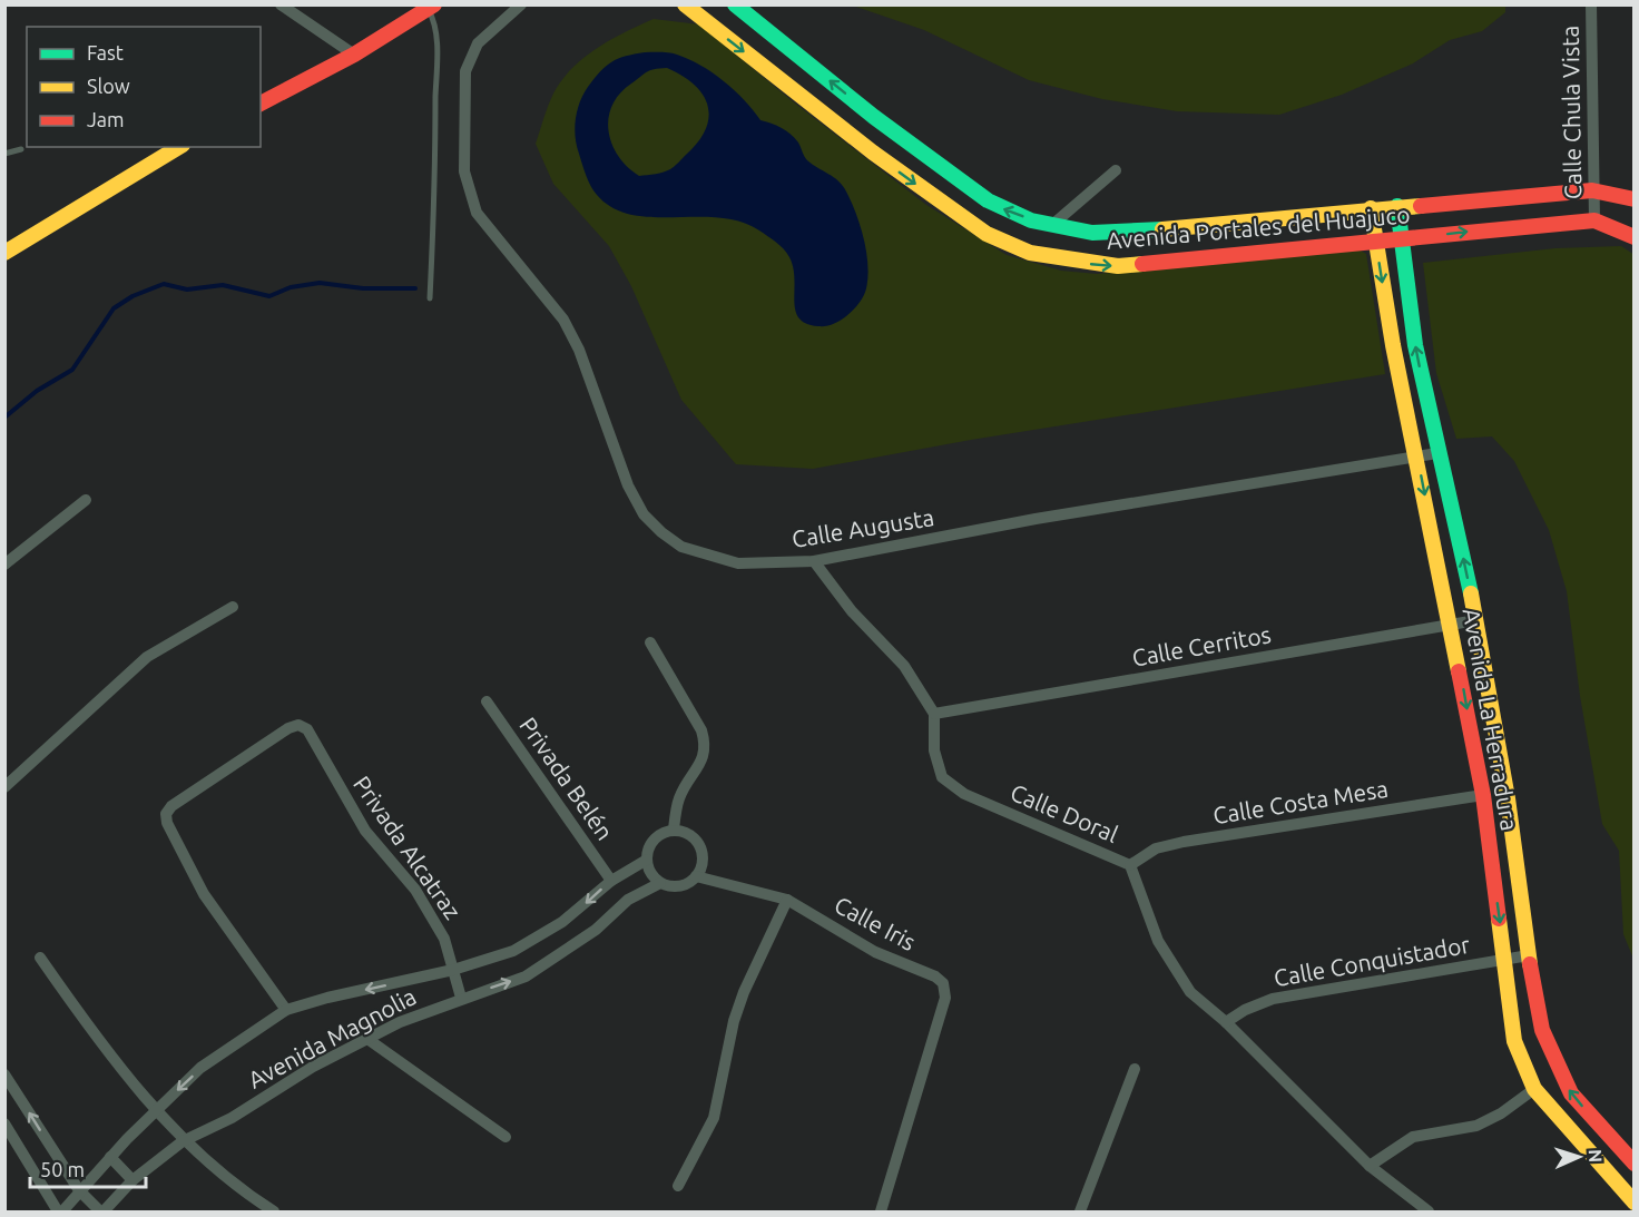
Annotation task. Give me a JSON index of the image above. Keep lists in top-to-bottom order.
{
  "streets": {
    "street": [
      "Calle Chula Vista",
      "Avenida Portales del Huajuco",
      "Calle Augusta",
      "Calle Cerritos",
      "Avenida La Herradura",
      "Privada Belén",
      "Calle Costa Mesa",
      "Calle Doral",
      "Privada Alcatraz",
      "Calle Iris",
      "Calle Conquistador",
      "Avenida Magnolia"
    ]
  },
  "crossings": [
    ["Calle Chula Vista", "Avenida Portales del Huajuco"],
    ["Avenida Portales del Huajuco", "Avenida La Herradura"],
    ["Calle Augusta", "Avenida La Herradura"],
    ["Calle Augusta", "Calle Doral"],
    ["Calle Cerritos", "Avenida La Herradura"],
    ["Calle Cerritos", "Calle Doral"],
    ["Avenida La Herradura", "Calle Costa Mesa"],
    ["Avenida La Herradura", "Calle Conquistador"],
    ["Privada Belén", "Avenida Magnolia"],
    ["Calle Costa Mesa", "Calle Doral"],
    ["Calle Doral", "Calle Conquistador"],
    ["Privada Alcatraz", "Avenida Magnolia"],
    ["Calle Iris", "Avenida Magnolia"]
  ],
  "legend": ["Fast", "Slow", "Jam"],
  "scale_bar": "50 m",
  "north": "right"
}
